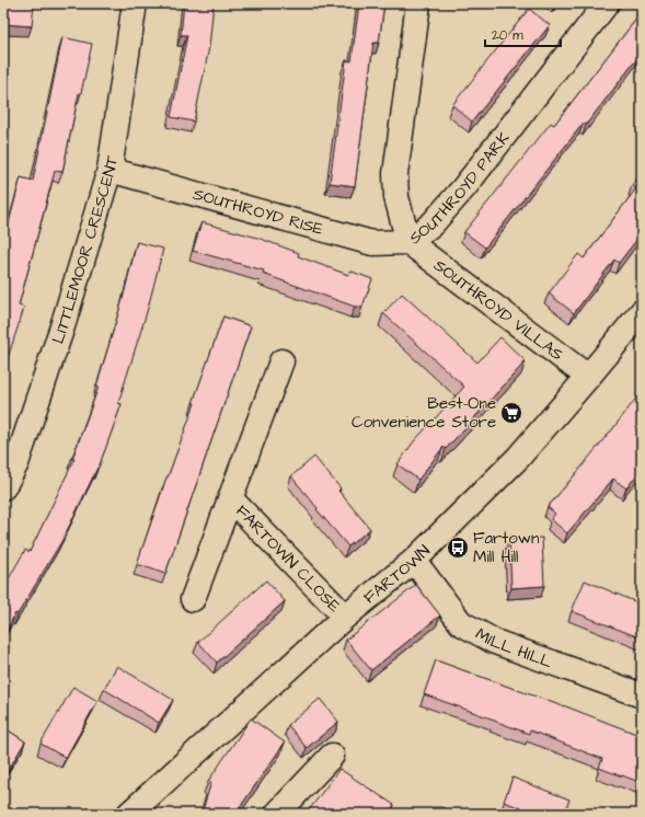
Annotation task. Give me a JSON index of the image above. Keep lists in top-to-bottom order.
{
  "streets": {
    "street": [
      "SOUTHROYD PARK",
      "SOUTHROYD RISE",
      "LITTLEMOOR CRESCENT",
      "SOUTHROYD VILLAS",
      "FARTOWN CLOSE",
      "FARTOWN",
      "MILL HILL"
    ]
  },
  "crossings": [
    ["SOUTHROYD PARK", "SOUTHROYD RISE"],
    ["SOUTHROYD PARK", "SOUTHROYD VILLAS"],
    ["SOUTHROYD RISE", "LITTLEMOOR CRESCENT"],
    ["SOUTHROYD RISE", "SOUTHROYD VILLAS"],
    ["SOUTHROYD VILLAS", "FARTOWN"],
    ["FARTOWN CLOSE", "FARTOWN"],
    ["FARTOWN", "MILL HILL"]
  ],
  "places": {
    "supermarket": ["Best-One Convenience Store"],
    "bus stop": ["Fartown Mill Hill"]
  },
  "scale_bar": "20 m"
}
